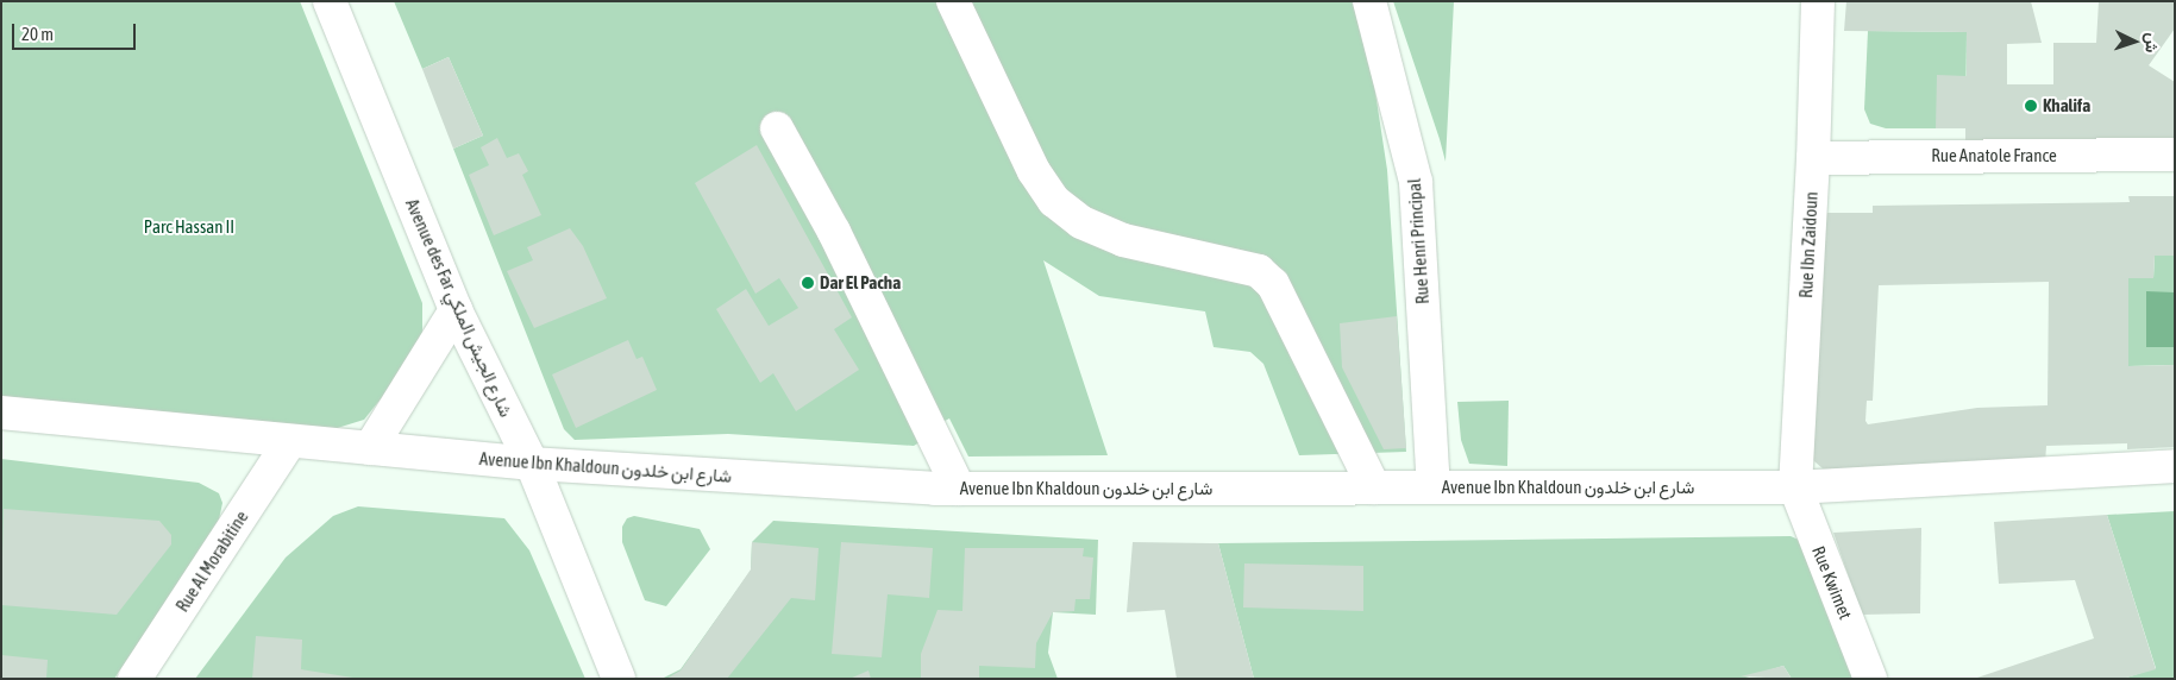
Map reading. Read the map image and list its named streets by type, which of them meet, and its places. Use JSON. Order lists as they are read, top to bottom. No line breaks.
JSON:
{"streets":{"street":["Rue Anatole France","Rue Henri Principal","Rue Ibn Zaidoun","Avenue des Far شارع الجيش الملكي","Avenue Ibn Khaldoun شارع ابن خلدون","Rue Al Morabitine","Rue Kwimet"]},"crossings":[["Rue Anatole France","Rue Ibn Zaidoun"],["Rue Henri Principal","Avenue Ibn Khaldoun شارع ابن خلدون"],["Rue Ibn Zaidoun","Avenue Ibn Khaldoun شارع ابن خلدون"],["Rue Ibn Zaidoun","Rue Kwimet"],["Avenue des Far شارع الجيش الملكي","Avenue Ibn Khaldoun شارع ابن خلدون"],["Avenue Ibn Khaldoun شارع ابن خلدون","Rue Al Morabitine"],["Avenue Ibn Khaldoun شارع ابن خلدون","Rue Kwimet"]],"parks":["Parc Hassan II"],"places":["Khalifa","Dar El Pacha"],"scale_bar":"20 m","north":"right"}
